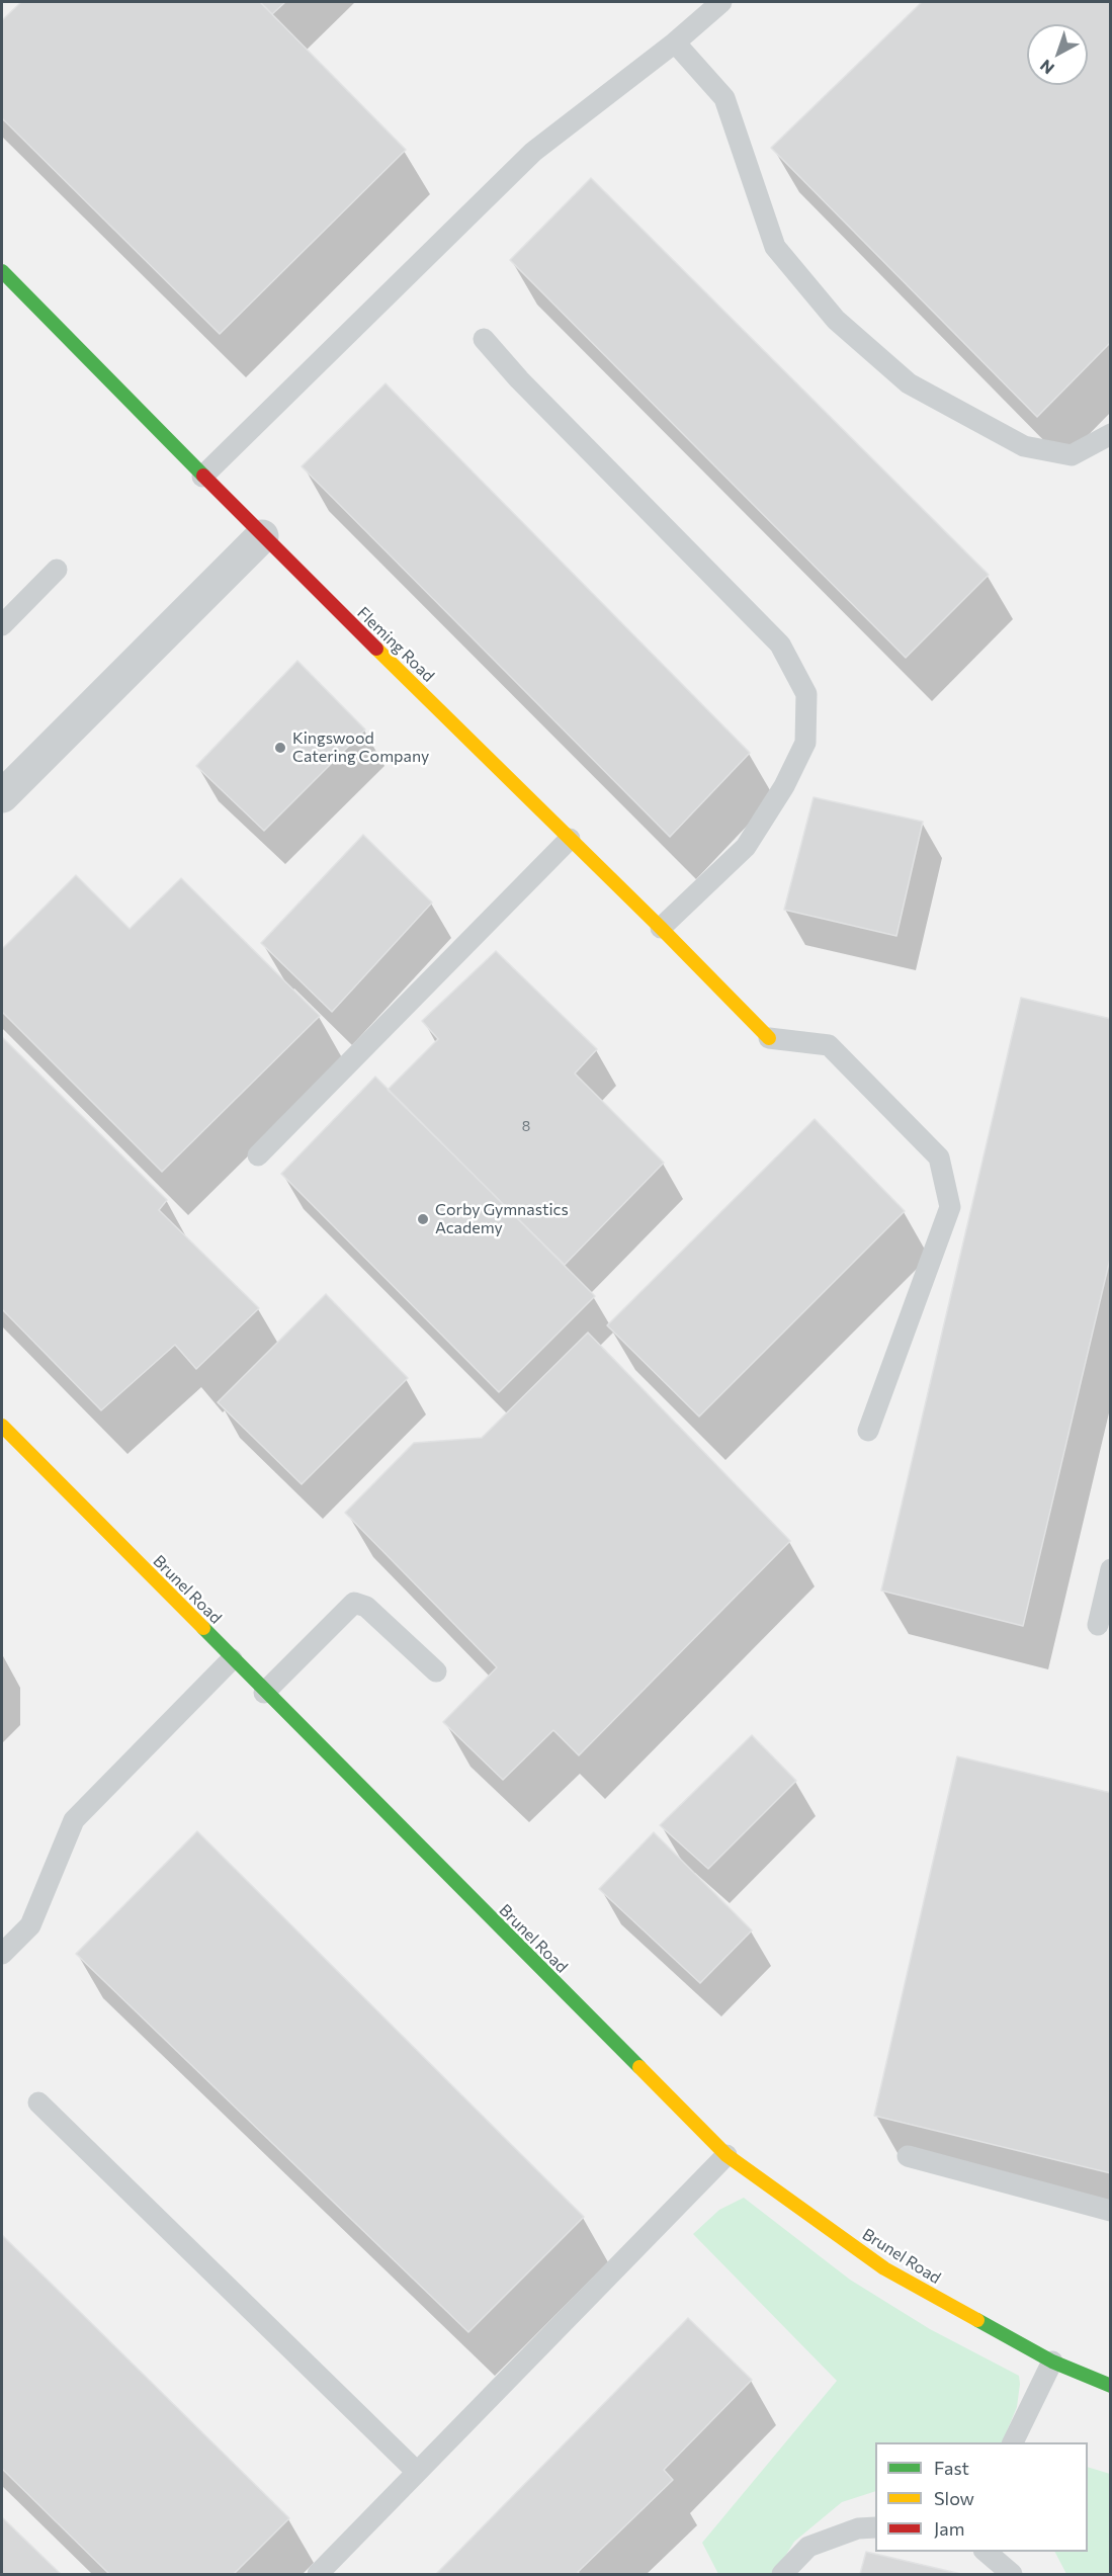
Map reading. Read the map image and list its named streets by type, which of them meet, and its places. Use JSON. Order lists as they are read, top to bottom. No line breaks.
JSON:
{"streets":{"street":["Fleming Road","Brunel Road"]},"places":["Kingswood Catering Company","Corby Gymnastics Academy"],"house_numbers":["8"],"legend":["Fast","Slow","Jam"],"north":"bottom left"}
